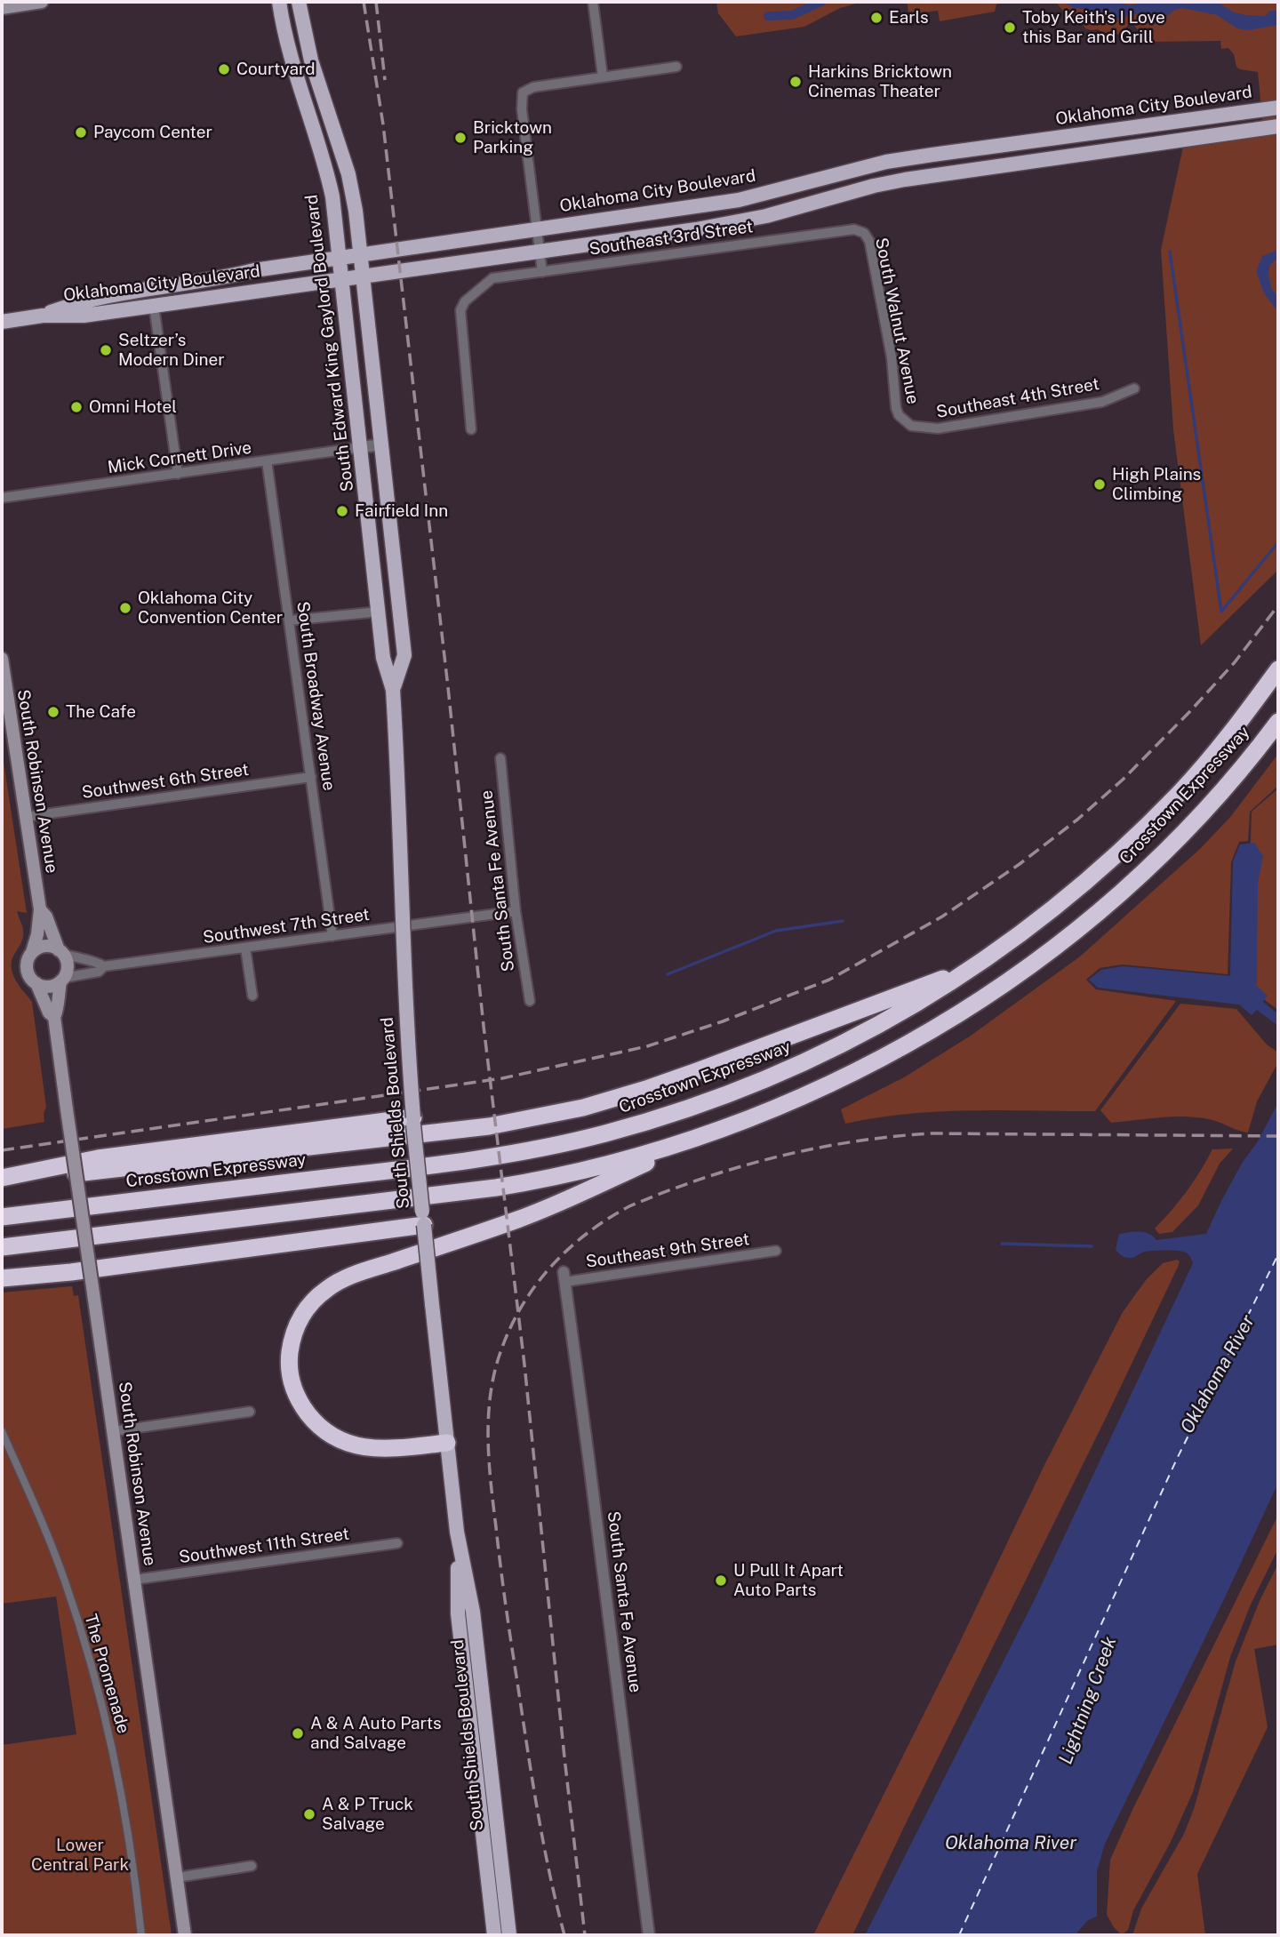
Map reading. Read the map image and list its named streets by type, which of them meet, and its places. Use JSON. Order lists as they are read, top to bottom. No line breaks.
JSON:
{"streets":{"highway":["Crosstown Expressway"],"main road":["Oklahoma City Boulevard","South Edward King Gaylord Boulevard","South Robinson Avenue","South Shields Boulevard"],"street":["Southeast 3rd Street","South Walnut Avenue","Southeast 4th Street","Mick Cornett Drive","South Broadway Avenue","Southwest 6th Street","South Santa Fe Avenue","Southwest 7th Street","Southeast 9th Street","Southwest 11th Street","The Promenade"]},"crossings":[["Oklahoma City Boulevard","South Edward King Gaylord Boulevard"],["Southeast 3rd Street","South Walnut Avenue"],["South Walnut Avenue","Southeast 4th Street"],["South Edward King Gaylord Boulevard","Mick Cornett Drive"],["South Edward King Gaylord Boulevard","South Shields Boulevard"],["Mick Cornett Drive","South Broadway Avenue"],["South Broadway Avenue","Southwest 6th Street"],["South Broadway Avenue","Southwest 7th Street"],["South Robinson Avenue","Southwest 6th Street"],["South Robinson Avenue","Southwest 7th Street"],["South Robinson Avenue","Southwest 11th Street"],["South Santa Fe Avenue","Southwest 7th Street"],["South Santa Fe Avenue","Southeast 9th Street"]],"water":["Oklahoma River","Lightning Creek"],"parks":["Lower Central Park"],"places":["Earls","Toby Keith's I Love this Bar and Grill","Courtyard","Harkins Bricktown Cinemas Theater","Paycom Center","Bricktown Parking","Seltzer’s Modern Diner","Omni Hotel","High Plains Climbing","Fairfield Inn","Oklahoma City Convention Center","The Cafe","U Pull It Apart Auto Parts","A & A Auto Parts and Salvage","A & P Truck Salvage"]}
